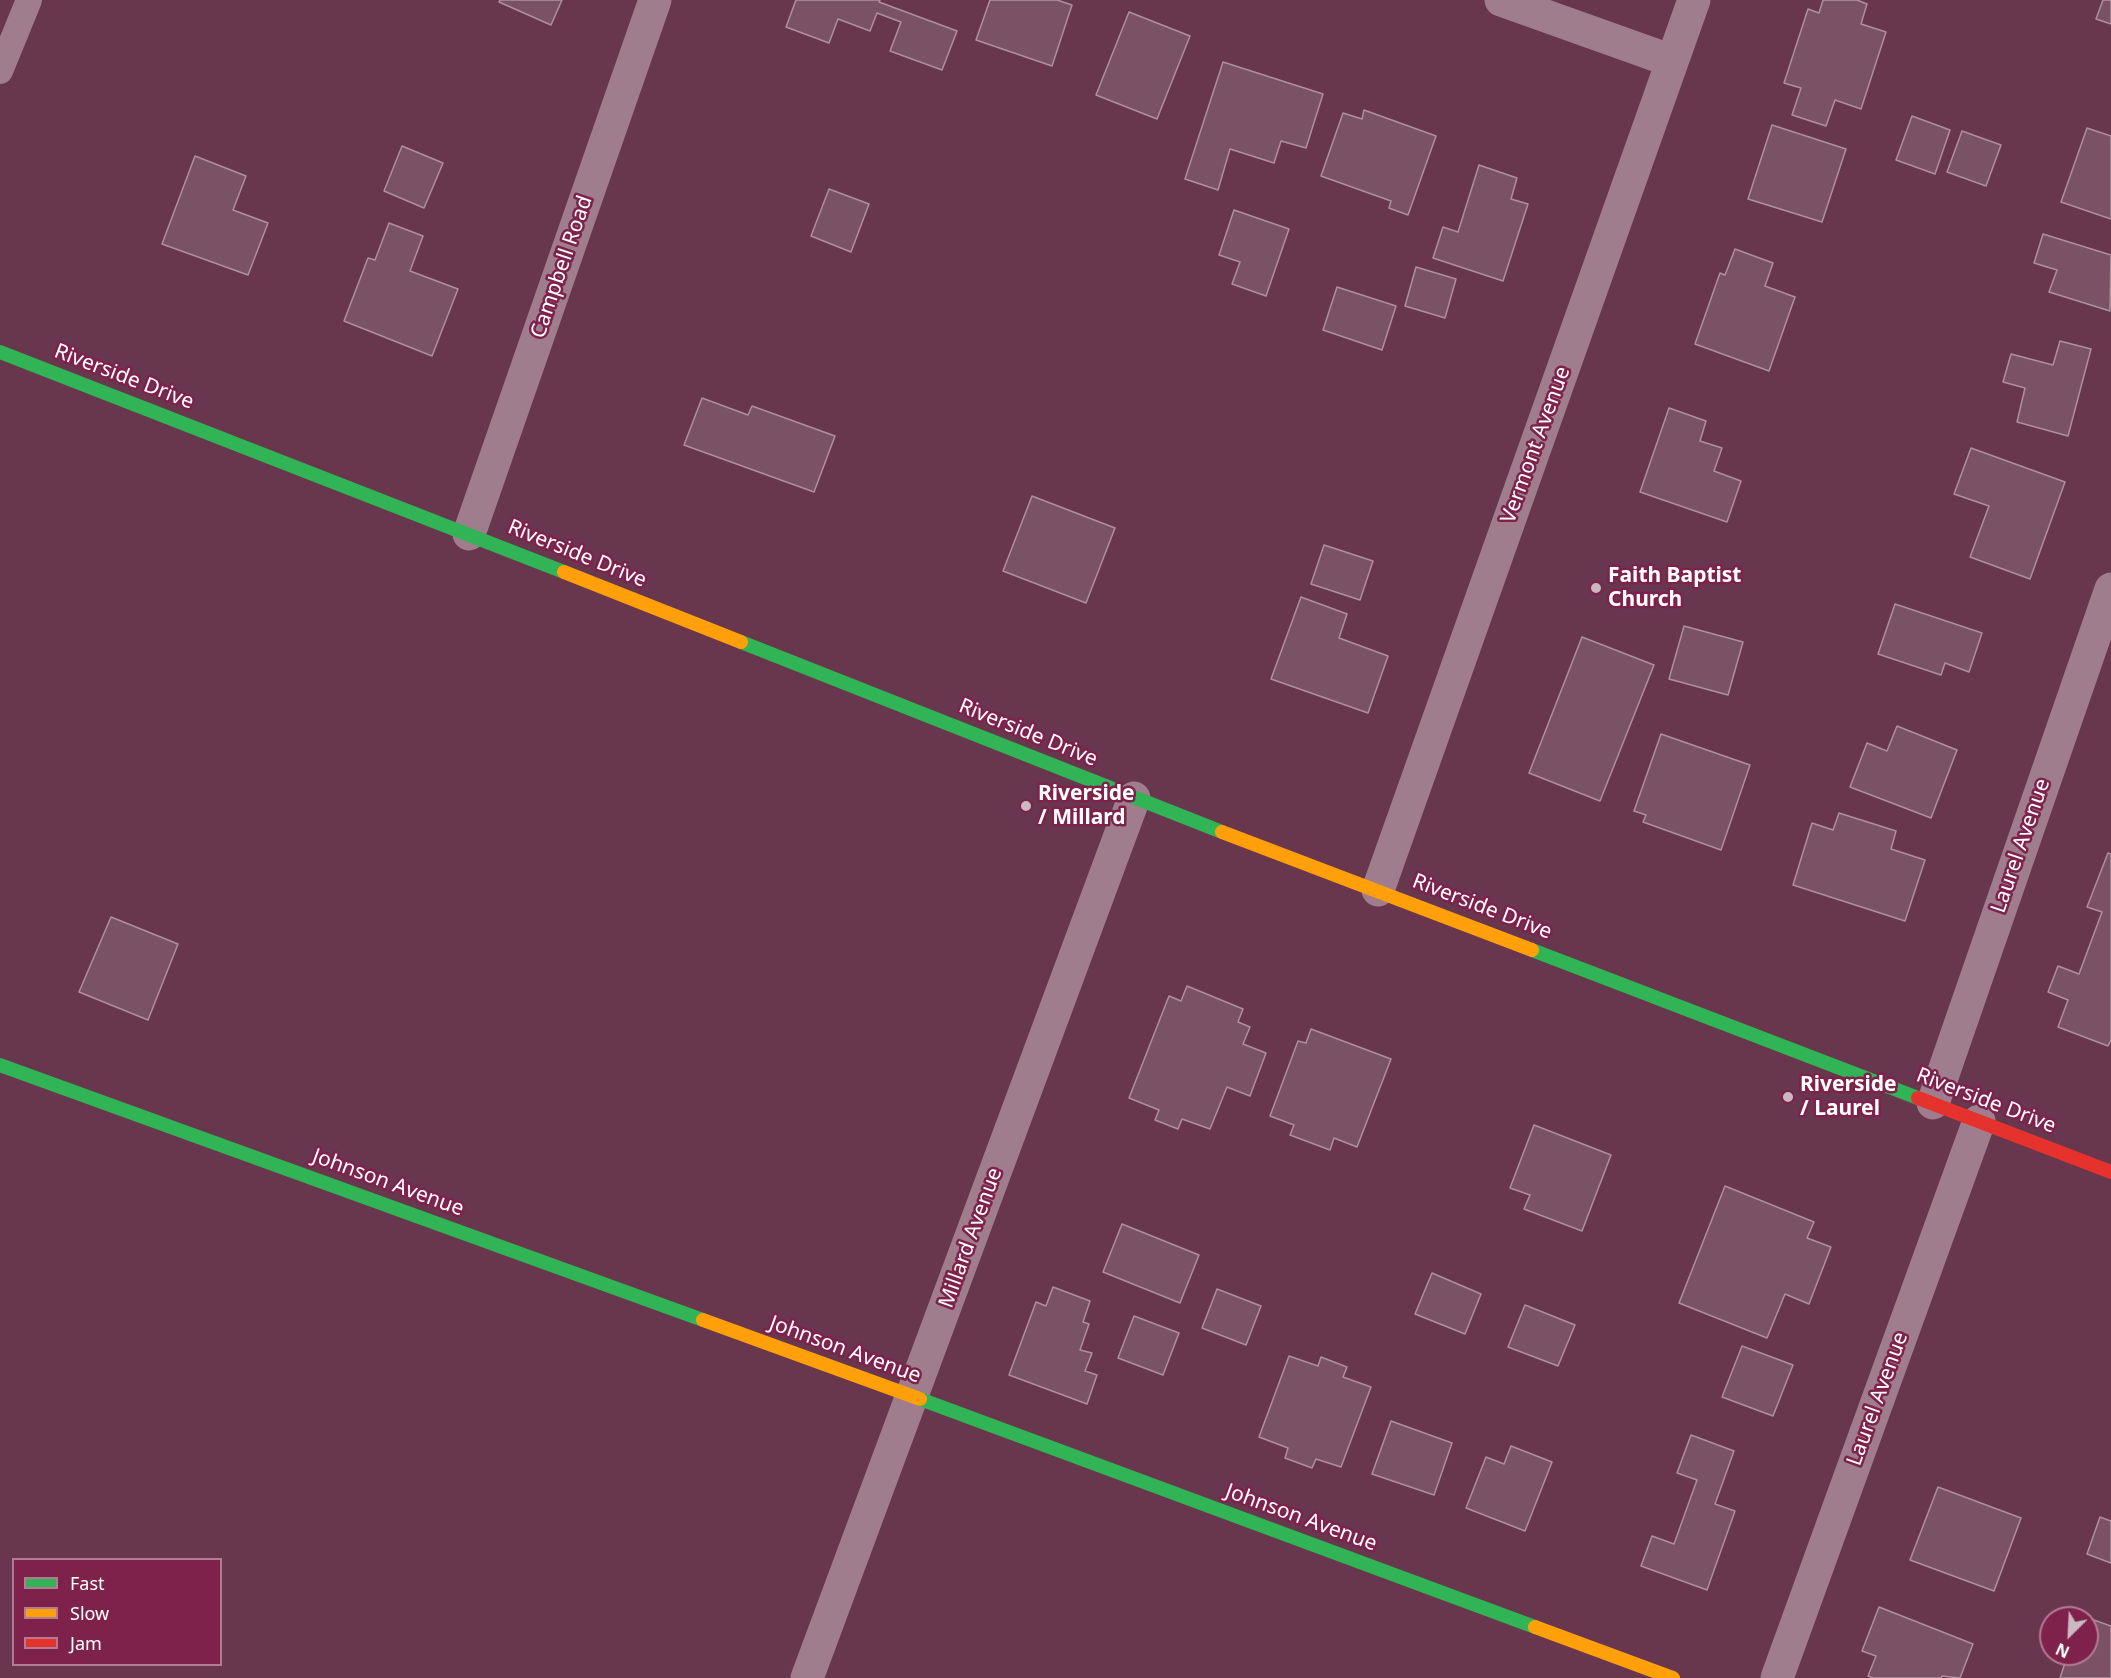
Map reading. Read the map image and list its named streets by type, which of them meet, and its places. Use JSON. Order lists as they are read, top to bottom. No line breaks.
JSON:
{"streets":{"main road":["Riverside Drive","Johnson Avenue"],"street":["Campbell Road","Vermont Avenue","Laurel Avenue","Millard Avenue"]},"crossings":[["Campbell Road","Riverside Drive"],["Riverside Drive","Vermont Avenue"],["Riverside Drive","Laurel Avenue"],["Riverside Drive","Millard Avenue"],["Johnson Avenue","Millard Avenue"]],"places":["Faith Baptist Church","Riverside / Millard","Riverside / Laurel"],"legend":["Fast","Slow","Jam"],"north":"bottom left"}
